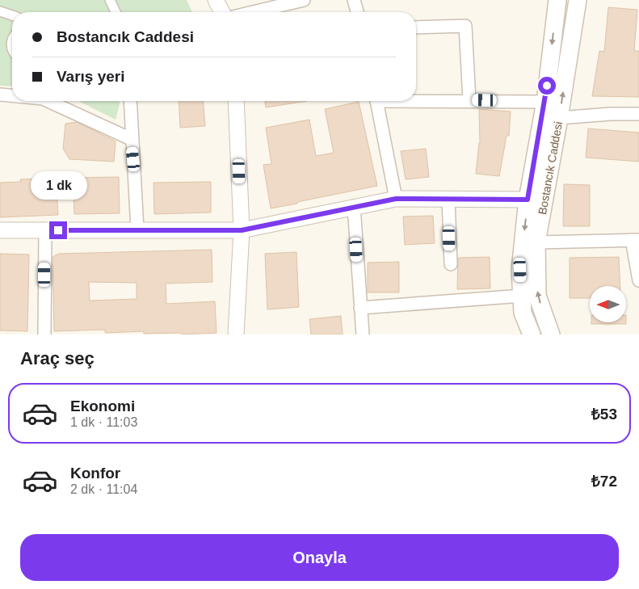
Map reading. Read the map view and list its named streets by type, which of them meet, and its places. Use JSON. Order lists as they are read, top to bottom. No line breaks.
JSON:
{"streets":{"main road":["Bostancık Caddesi"]},"north":"left","page":{"banner":["Bostancık Caddesi","Varış yeri"],"bubble":"1 dk","heading":"Araç seç","list":[{"name":"Ekonomi","note":"1 dk · 11:03","value":"₺53"},{"name":"Konfor","note":"2 dk · 11:04","value":"₺72"}],"buttons":"Onayla"}}
